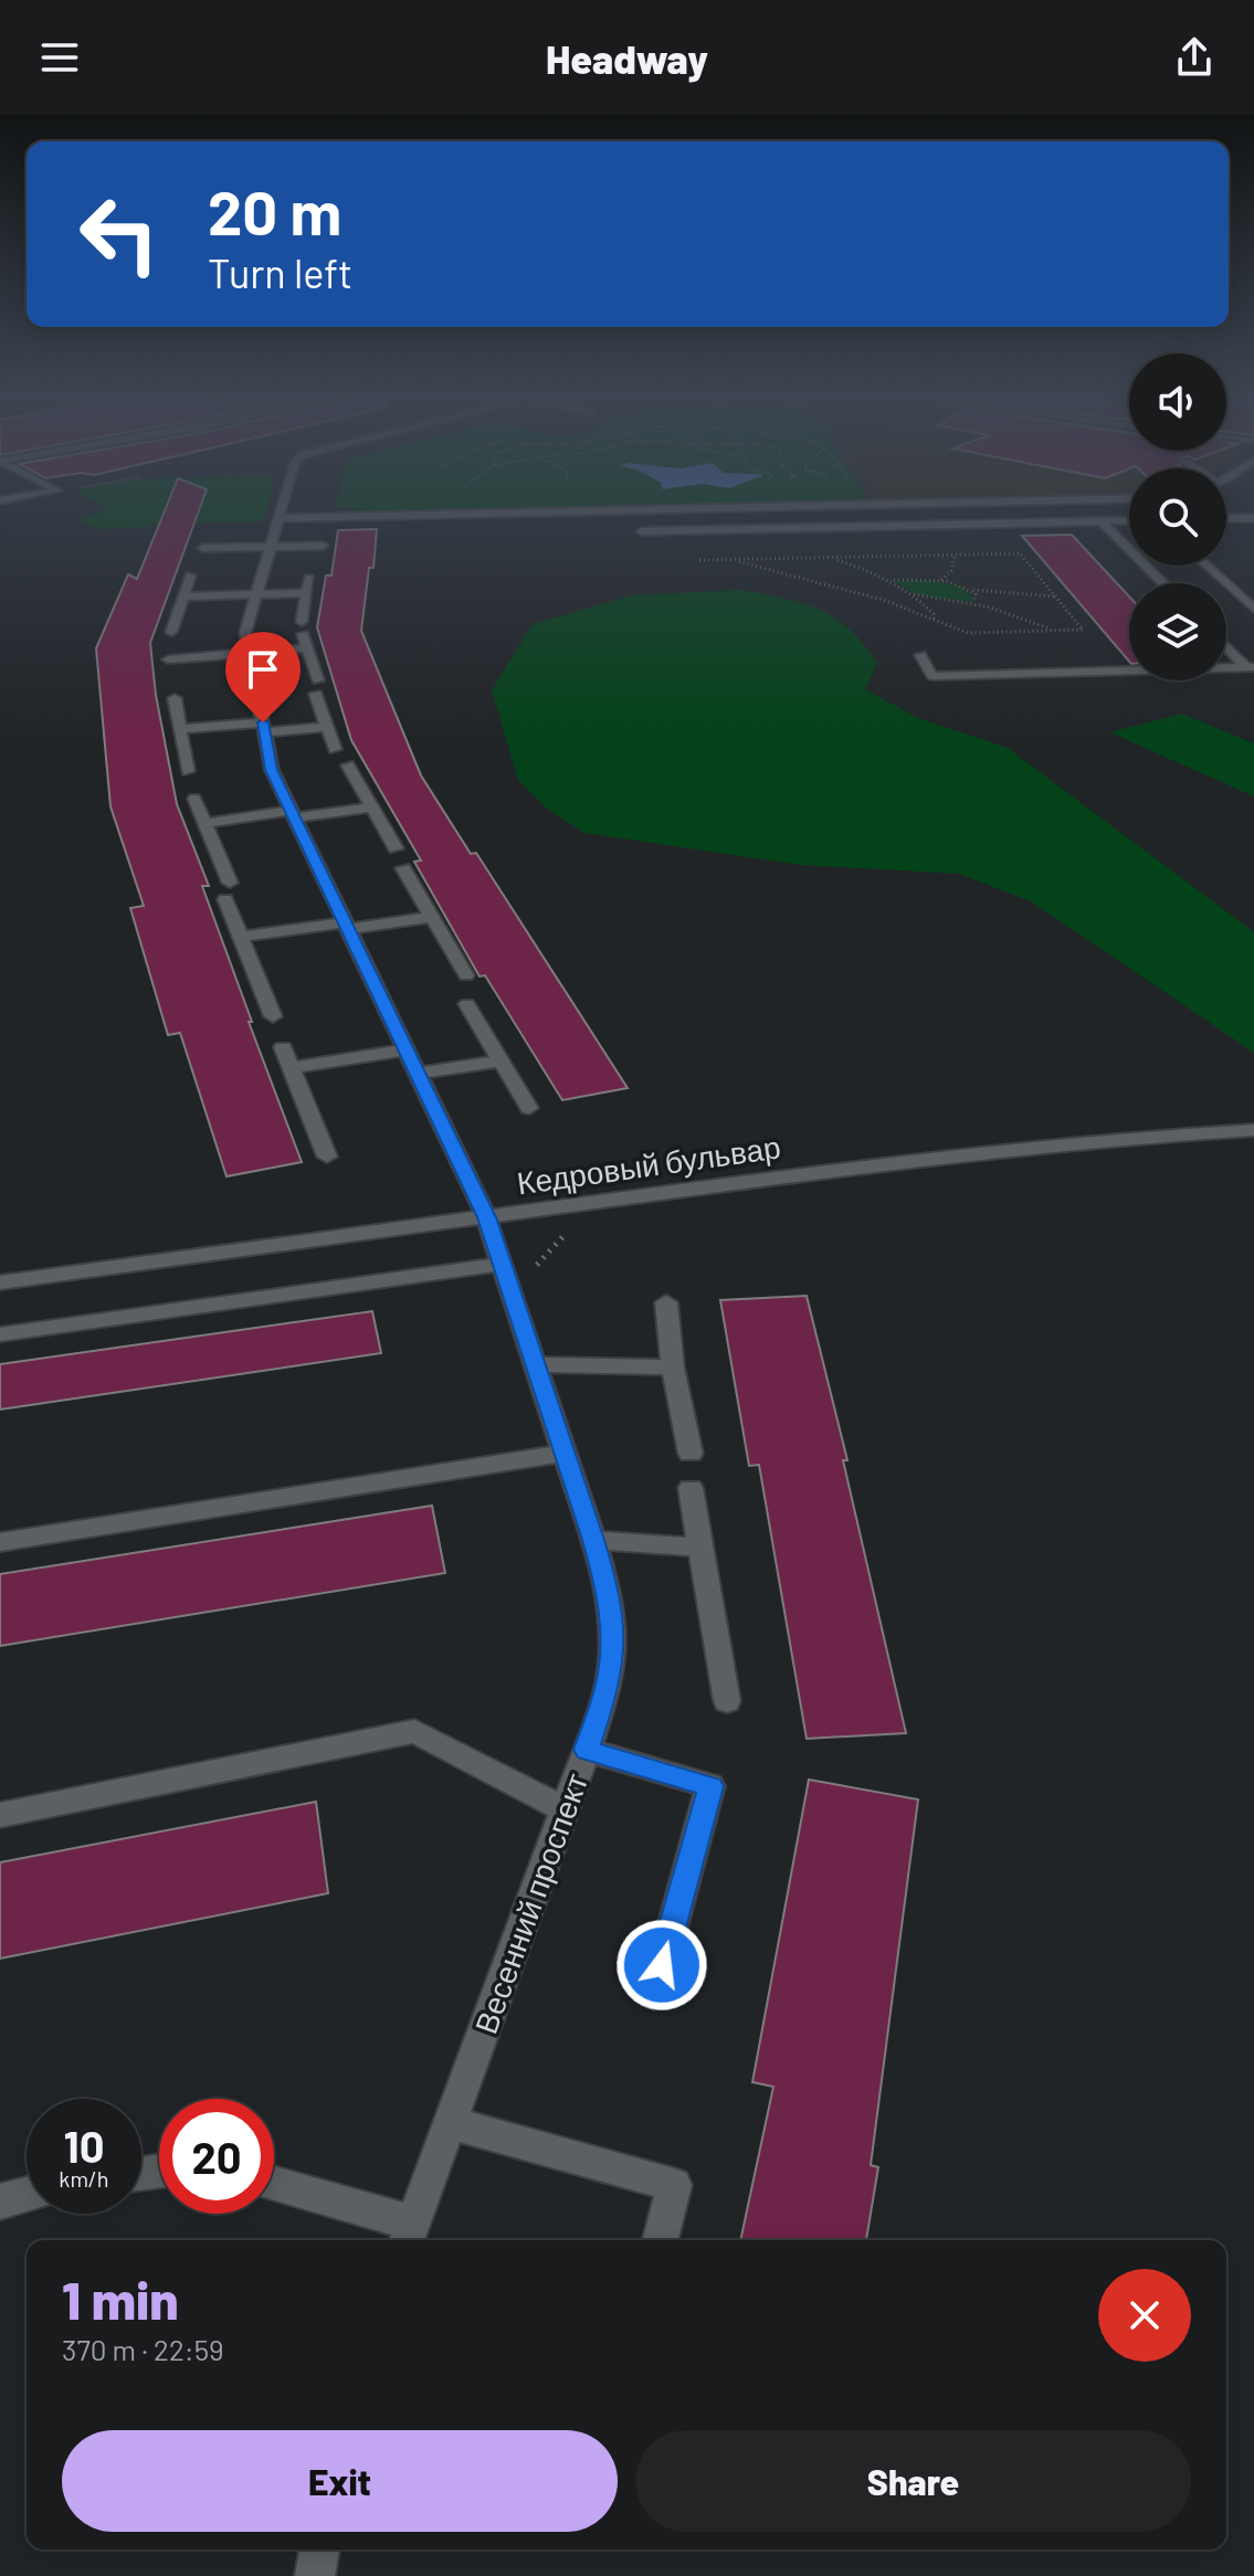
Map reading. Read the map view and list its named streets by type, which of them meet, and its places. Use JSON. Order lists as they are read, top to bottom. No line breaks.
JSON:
{"streets":{"street":["Кедровый бульвар","Весенний проспект"]},"crossings":[["Кедровый бульвар","Весенний проспект"]],"page":{"header":"Headway","turn":["20 m","Turn left"],"speed":"10 km/h","limit":"20","heading":["1 min","370 m · 22:59"],"buttons":["Exit","Share"]}}
